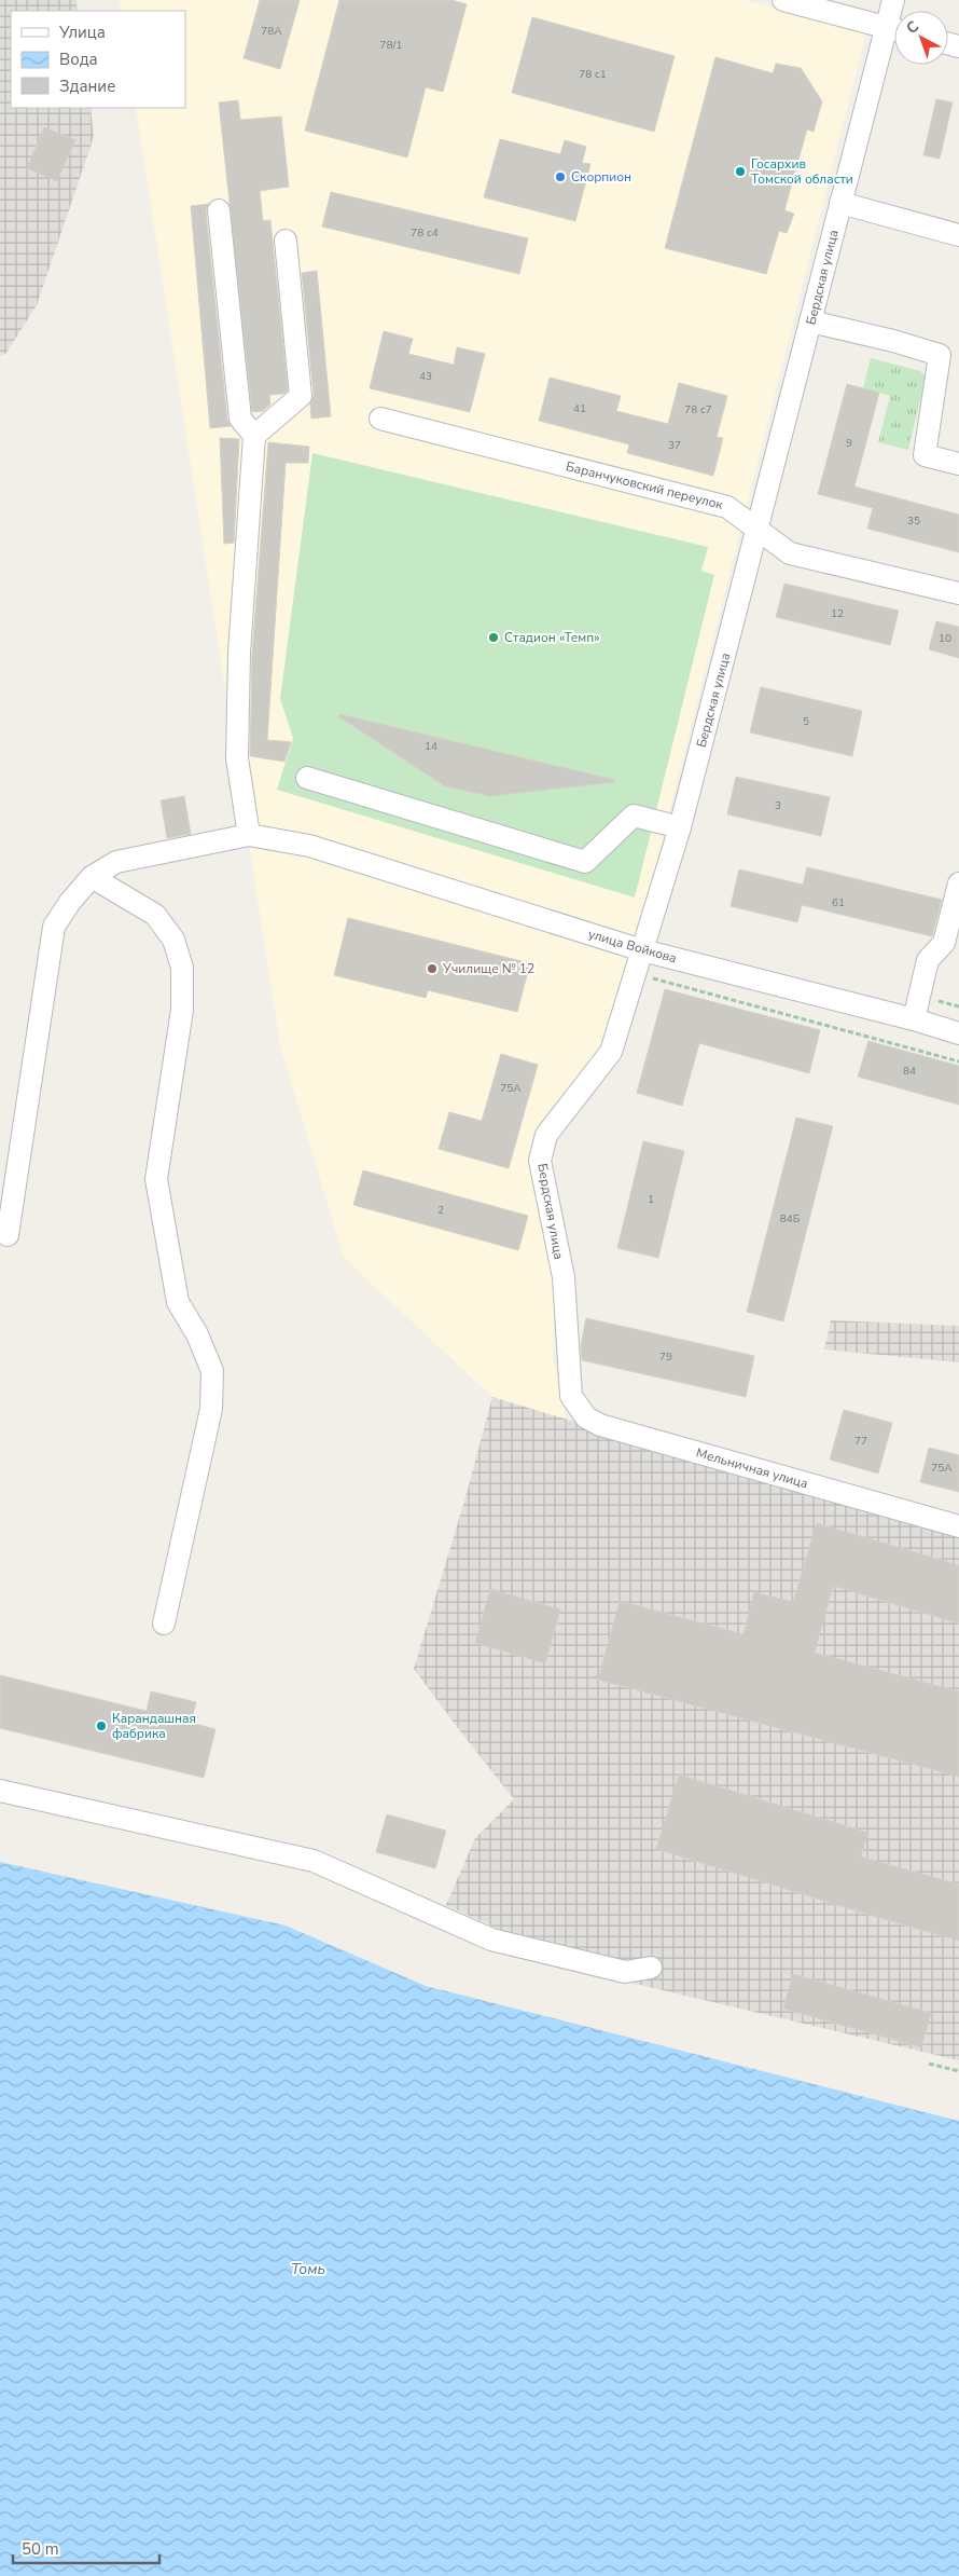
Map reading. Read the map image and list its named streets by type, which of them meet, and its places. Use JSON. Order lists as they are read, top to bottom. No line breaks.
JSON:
{"streets":{"street":["Бердская улица","Баранчуковский переулок","улица Войкова","Мельничная улица"]},"crossings":[["Бердская улица","Баранчуковский переулок"],["Бердская улица","улица Войкова"],["Бердская улица","Мельничная улица"]],"water":["Томь"],"places":["Госархив Томской области","Скорпион","Стадион «Темп»","Училище № 12","Карандашная фабрика"],"house_numbers":["78А","78/1","78 с1","78 с4","43","41","78 с7","9","37","35","12","10","5","14","3","61","84","75А","1","2","84Б","79","77","75А"],"legend":["Улица","Вода","Здание"],"scale_bar":"50 m","north":"top left"}
